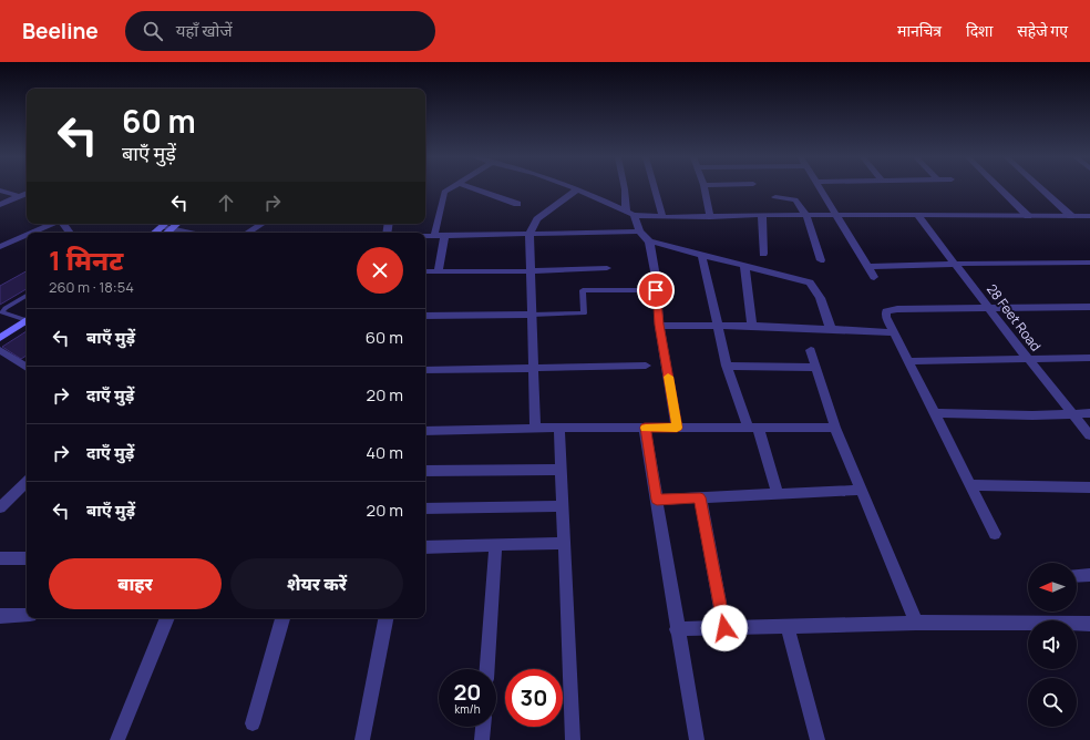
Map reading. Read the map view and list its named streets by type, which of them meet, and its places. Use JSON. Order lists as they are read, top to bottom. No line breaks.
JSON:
{"streets":{"street":["28 Feet Road"]},"north":"left","page":{"header":"Beeline","search":"यहाँ खोजें","nav":["मानचित्र","दिशा","सहेजे गए"],"turn":["60 m","बाएँ मुड़ें"],"heading":["1 मिनट","260 m · 18:54"],"list":[{"name":"बाएँ मुड़ें","value":"60 m"},{"name":"दाएँ मुड़ें","value":"20 m"},{"name":"दाएँ मुड़ें","value":"40 m"},{"name":"बाएँ मुड़ें","value":"20 m"}],"buttons":["बाहर","शेयर करें"],"speed":"20 km/h","limit":"30"}}
